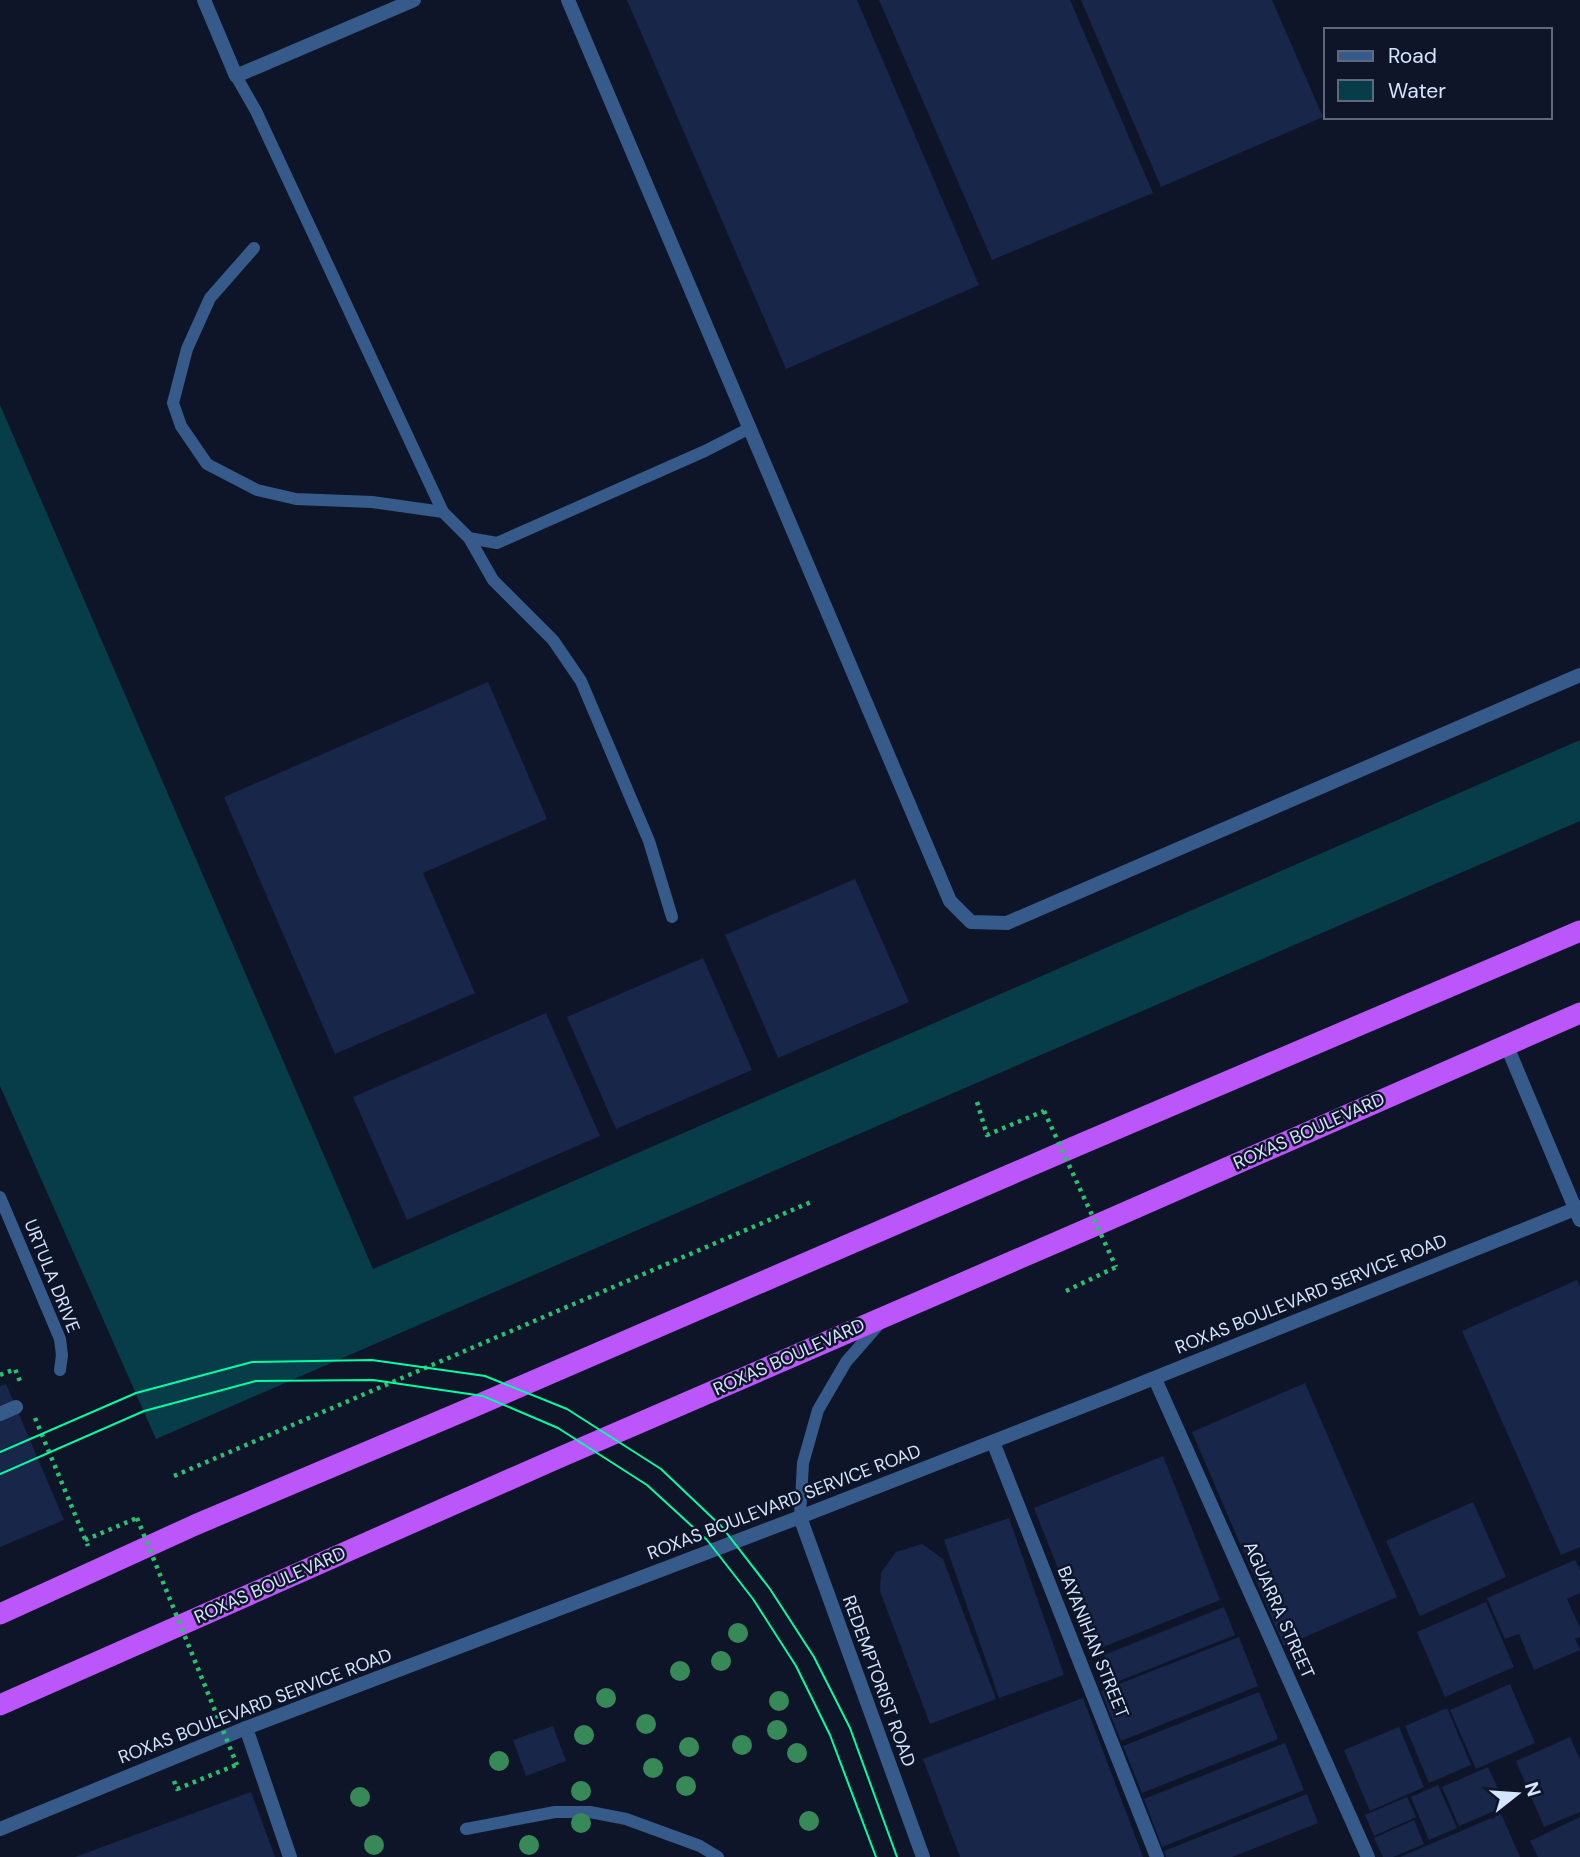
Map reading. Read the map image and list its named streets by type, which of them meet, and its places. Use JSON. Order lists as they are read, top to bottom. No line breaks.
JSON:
{"streets":{"highway":["ROXAS BOULEVARD"],"street":["ROXAS BOULEVARD SERVICE ROAD","AGUARRA STREET","BAYANIHAN STREET","REDEMPTORIST ROAD"],"lane":["URTULA DRIVE"]},"crossings":[["ROXAS BOULEVARD SERVICE ROAD","AGUARRA STREET"],["ROXAS BOULEVARD SERVICE ROAD","BAYANIHAN STREET"],["ROXAS BOULEVARD SERVICE ROAD","REDEMPTORIST ROAD"]],"legend":["Road","Water"],"north":"right"}
